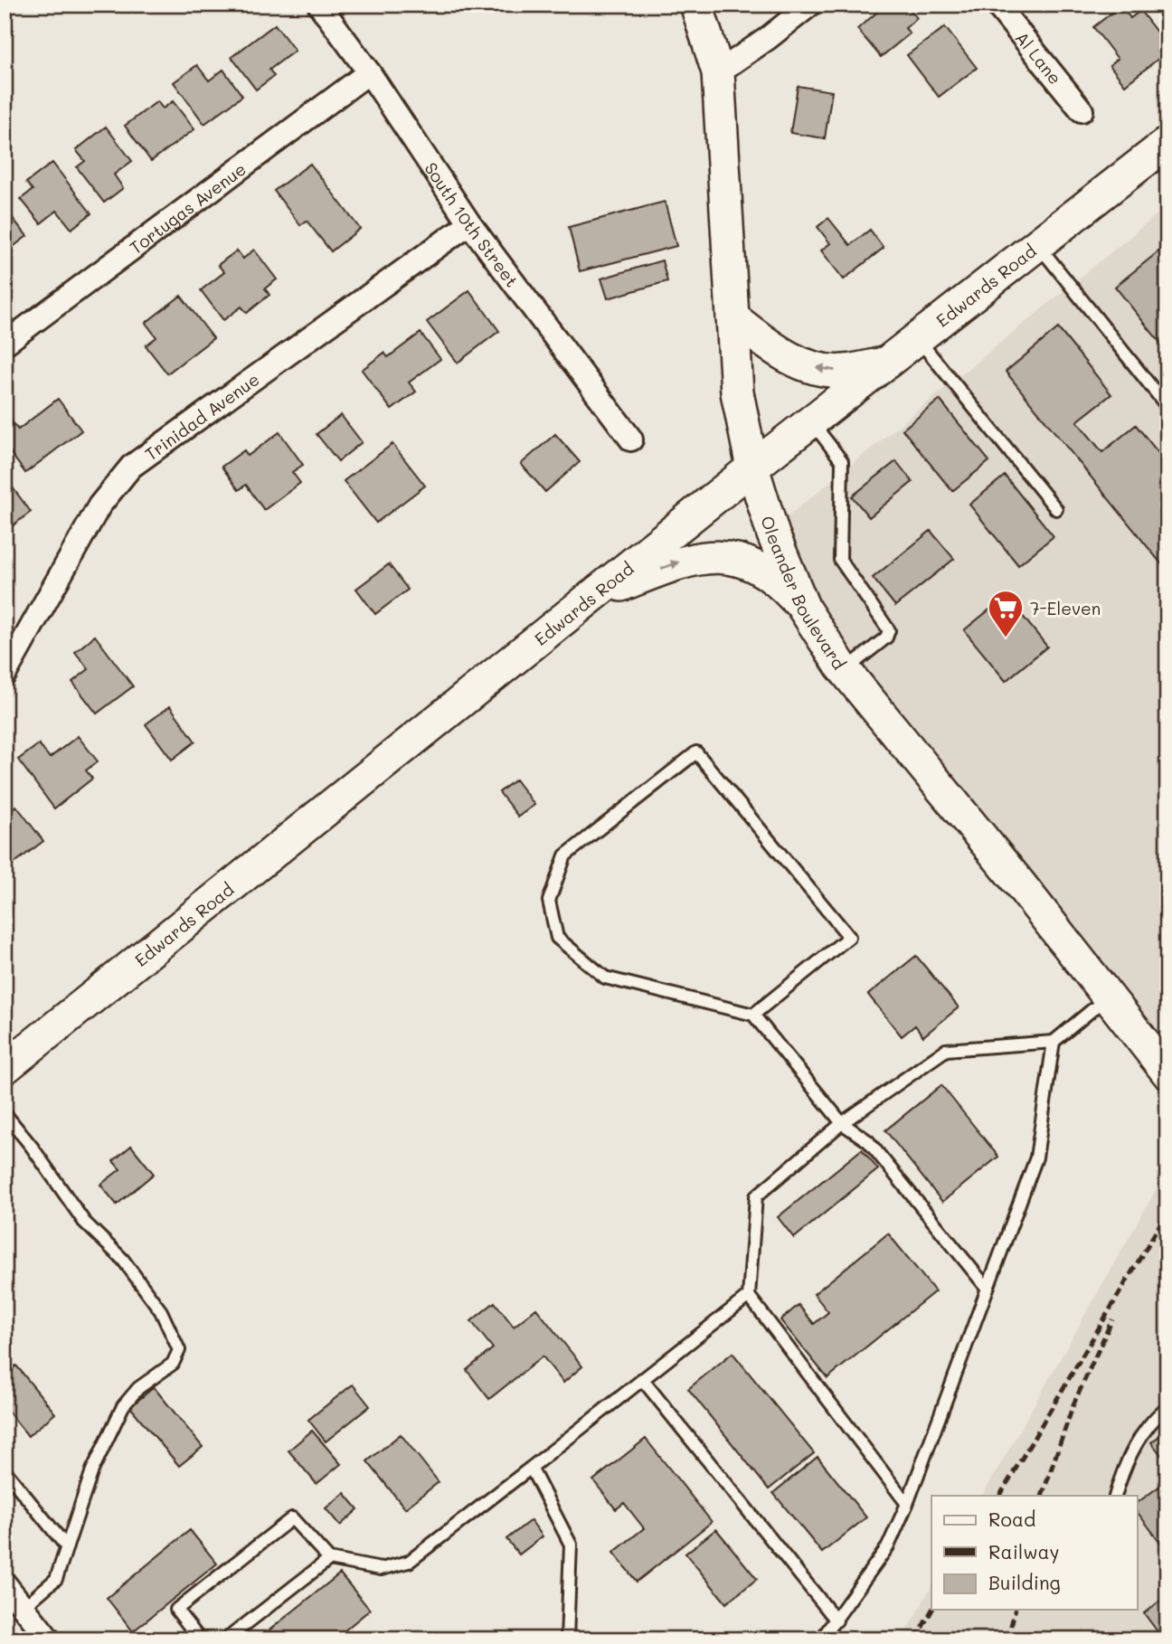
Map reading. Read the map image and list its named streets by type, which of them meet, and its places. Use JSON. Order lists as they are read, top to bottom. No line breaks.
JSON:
{"streets":{"main road":["Edwards Road","Oleander Boulevard"],"street":["Al Lane","Tortugas Avenue","South 10th Street","Trinidad Avenue"]},"crossings":[["Tortugas Avenue","South 10th Street"],["South 10th Street","Trinidad Avenue"],["Edwards Road","Oleander Boulevard"]],"places":{"supermarket":["7-Eleven"]},"legend":["Road","Railway","Building"]}
